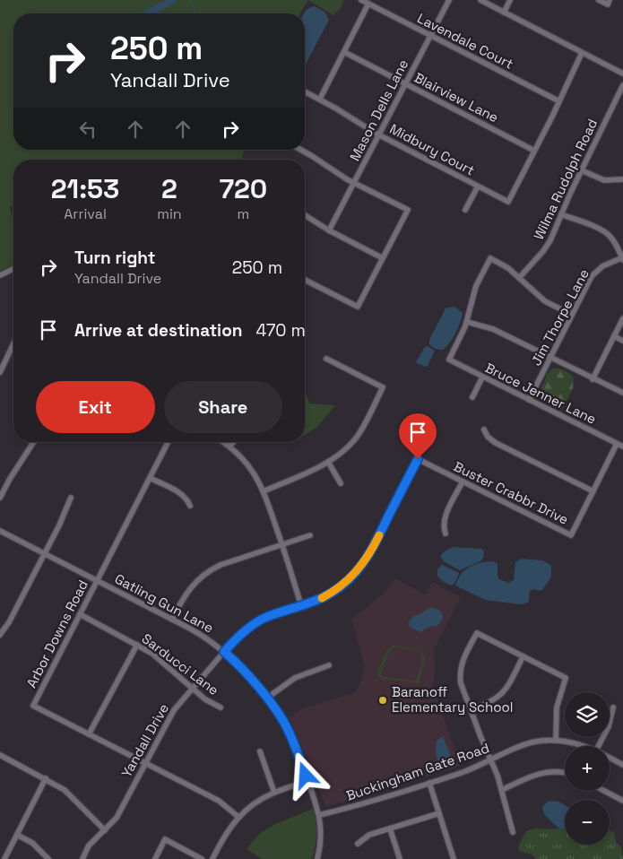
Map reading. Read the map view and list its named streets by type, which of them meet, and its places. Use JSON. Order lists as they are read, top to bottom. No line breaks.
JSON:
{"streets":{"street":["Lavendale Court","Blairview Lane","Mason Dells Lane","Midbury Court","Wilma Rudolph Road","Jim Thorpe Lane","Bruce Jenner Lane","Buster Crabbr Drive","Gatling Gun Lane","Arbor Downs Road","Sarducci Lane","Yandall Drive","Buckingham Gate Road"]},"crossings":[["Lavendale Court","Mason Dells Lane"],["Blairview Lane","Mason Dells Lane"],["Blairview Lane","Midbury Court"],["Mason Dells Lane","Midbury Court"],["Jim Thorpe Lane","Bruce Jenner Lane"],["Buster Crabbr Drive","Yandall Drive"],["Gatling Gun Lane","Arbor Downs Road"],["Gatling Gun Lane","Yandall Drive"],["Gatling Gun Lane","Buckingham Gate Road"],["Arbor Downs Road","Sarducci Lane"],["Arbor Downs Road","Yandall Drive"],["Sarducci Lane","Yandall Drive"]],"places":["Baranoff Elementary School"],"page":{"turn":["250 m","Yandall Drive"],"eta":["21:53","Arrival","2","min","720","m"],"list":[{"name":"Turn right","note":"Yandall Drive","value":"250 m"},{"name":"Arrive at destination","value":"470 m"}],"buttons":["Exit","Share"],"map_buttons":["+","−"]}}
